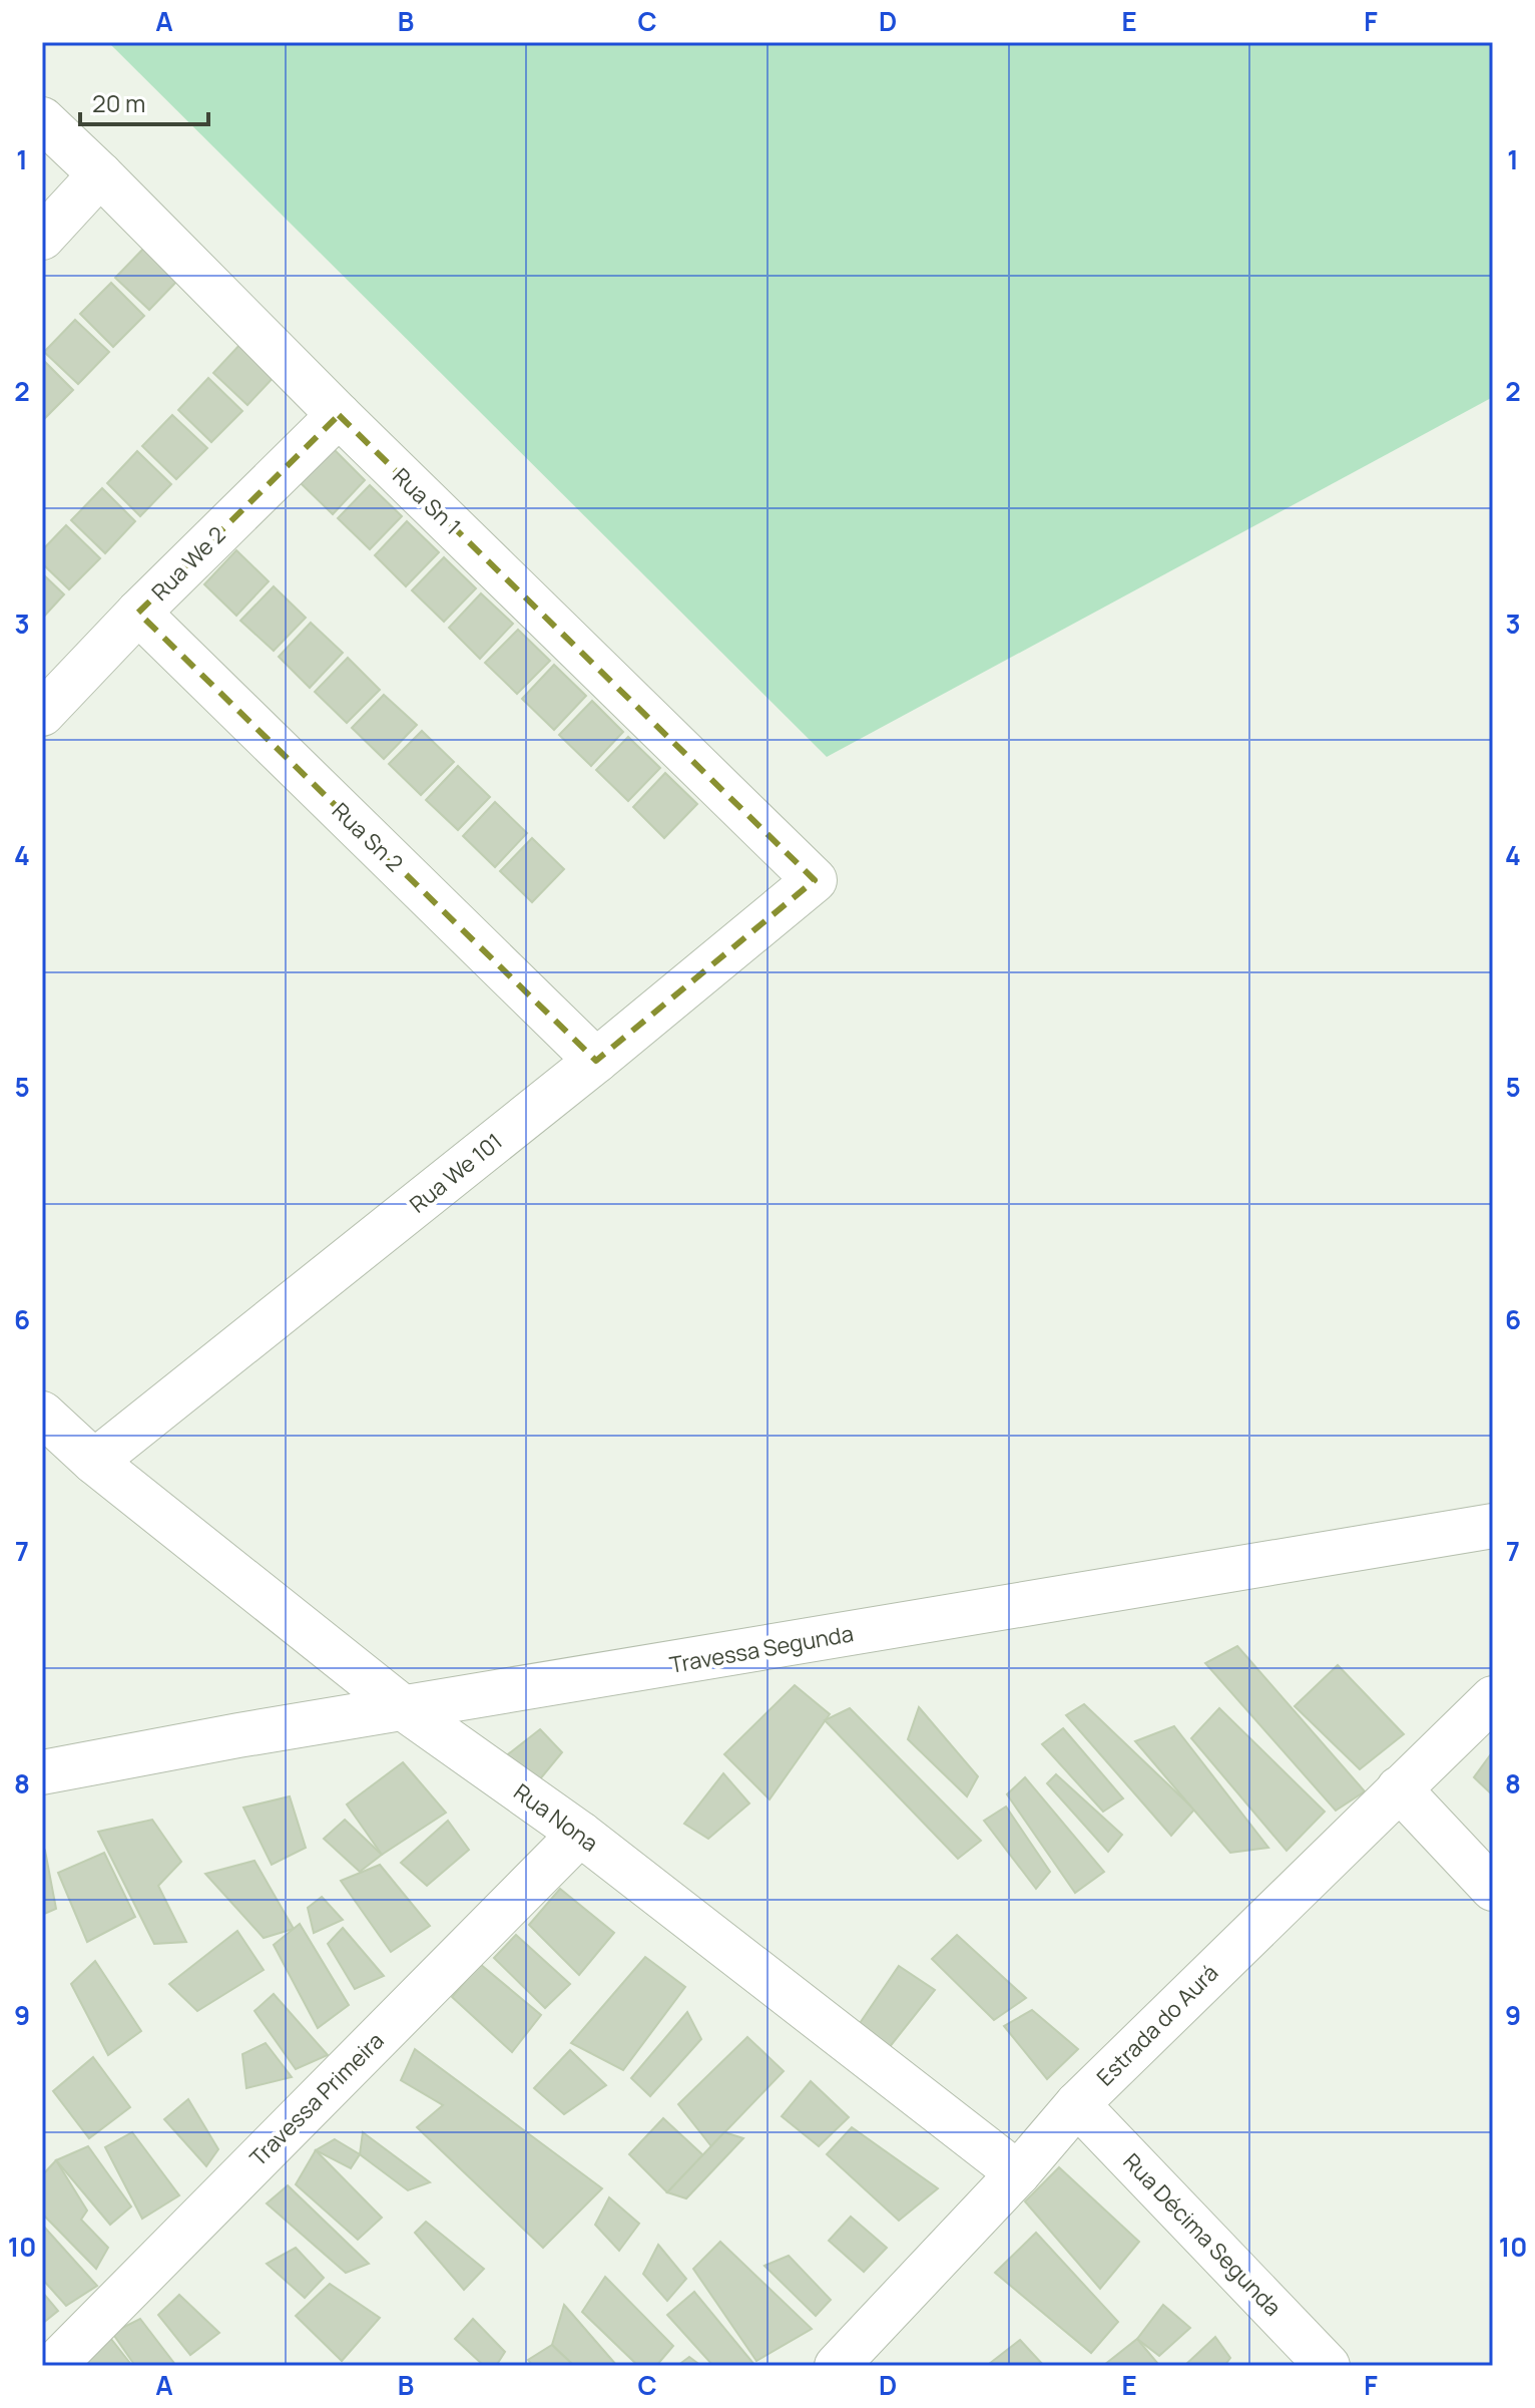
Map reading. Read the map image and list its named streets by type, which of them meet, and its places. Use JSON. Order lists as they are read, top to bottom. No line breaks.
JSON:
{"streets":{"street":["Rua Sn 1","Rua We 2","Rua Sn 2","Rua We 101","Travessa Segunda","Rua Nona","Estrada do Aurá","Travessa Primeira","Rua Décima Segunda"]},"crossings":[["Rua Sn 1","Rua We 2"],["Rua Sn 1","Rua We 101"],["Rua We 2","Rua Sn 2"],["Rua Sn 2","Rua We 101"],["Rua We 101","Rua Nona"],["Travessa Segunda","Rua Nona"],["Rua Nona","Estrada do Aurá"],["Rua Nona","Travessa Primeira"],["Estrada do Aurá","Rua Décima Segunda"]],"scale_bar":"20 m","grid":{"columns":["A","B","C","D","E","F"],"rows":["1","2","3","4","5","6","7","8","9","10"]}}
